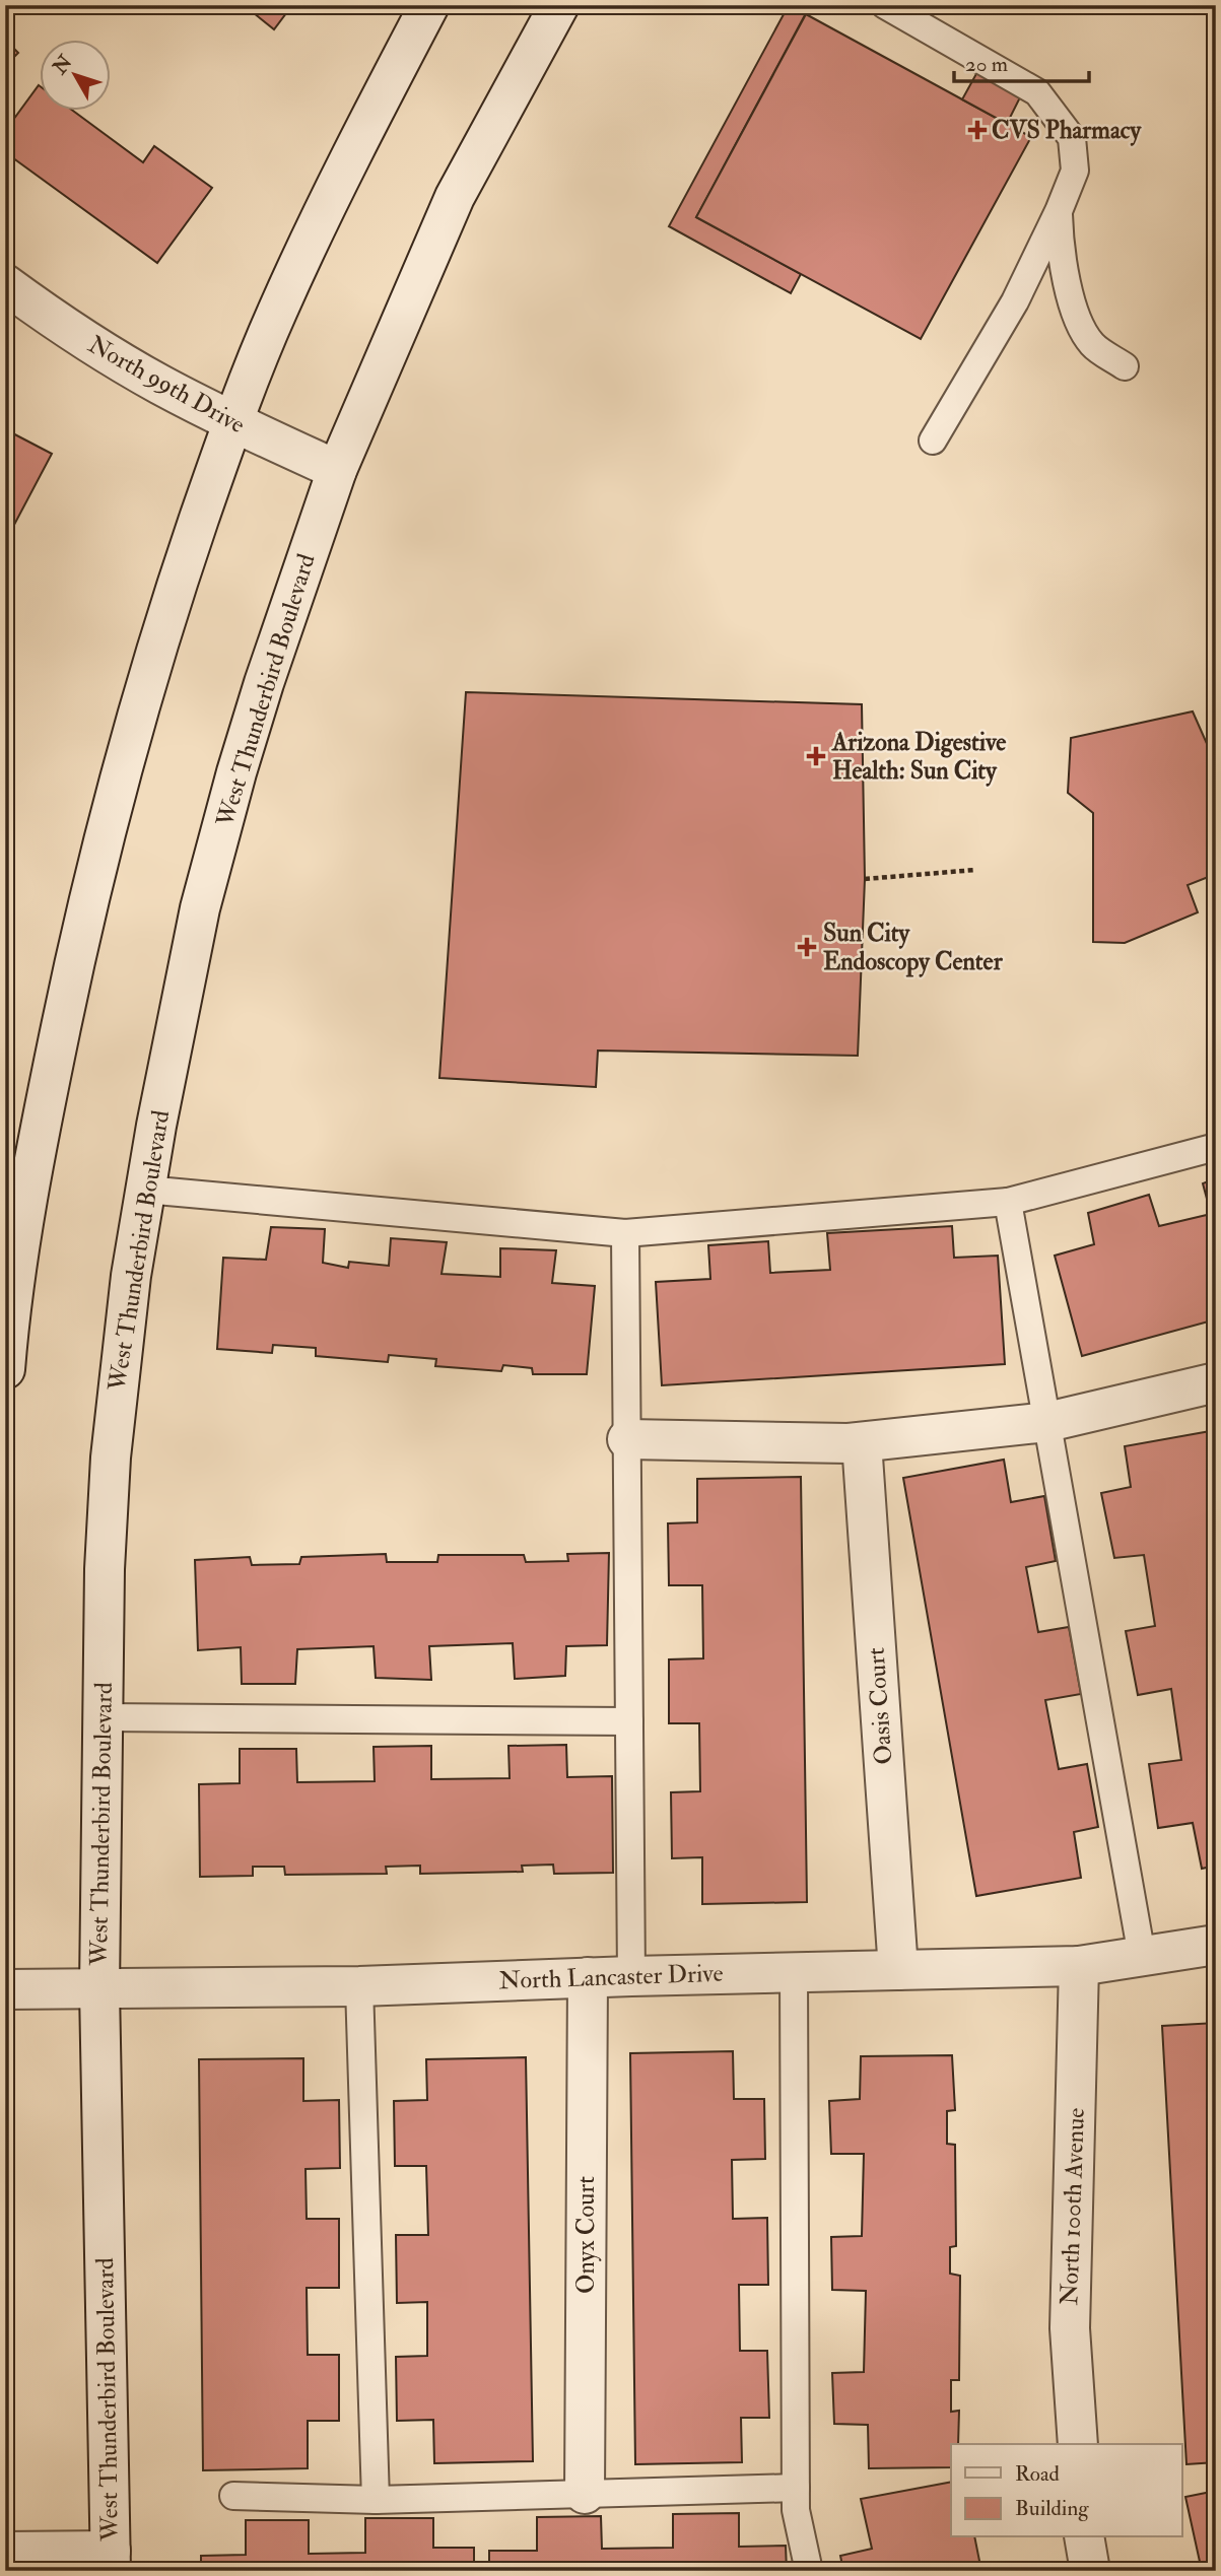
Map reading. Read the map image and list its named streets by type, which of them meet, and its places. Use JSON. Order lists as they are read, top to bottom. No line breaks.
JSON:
{"streets":{"street":["North 99th Drive","West Thunderbird Boulevard","Oasis Court","North Lancaster Drive","North 100th Avenue","Onyx Court"]},"crossings":[["North 99th Drive","West Thunderbird Boulevard"],["West Thunderbird Boulevard","North Lancaster Drive"],["Oasis Court","North Lancaster Drive"],["North Lancaster Drive","North 100th Avenue"],["North Lancaster Drive","Onyx Court"]],"places":{"health":["CVS Pharmacy","Arizona Digestive Health: Sun City","Sun City Endoscopy Center"]},"legend":["Road","Building"],"scale_bar":"20 m","north":"top left"}
